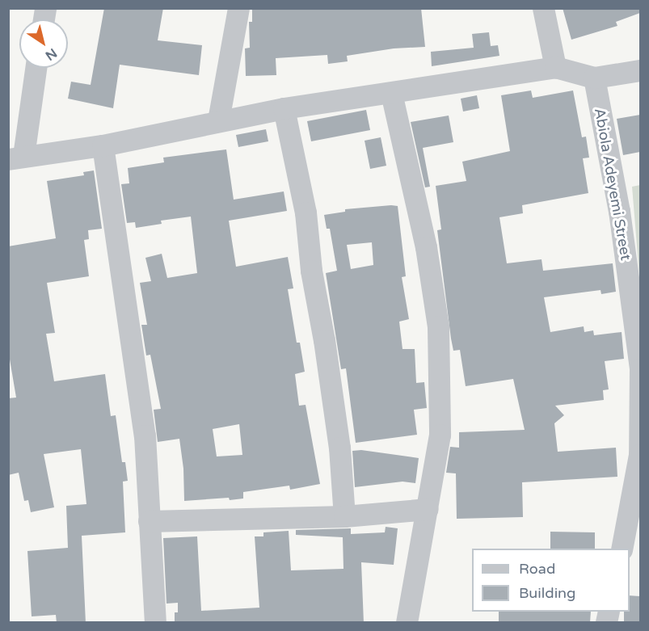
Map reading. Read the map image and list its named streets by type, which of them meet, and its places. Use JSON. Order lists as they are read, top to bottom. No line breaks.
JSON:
{"streets":{"street":["Abiola Adeyemi Street"]},"legend":["Road","Building"],"north":"bottom right"}
